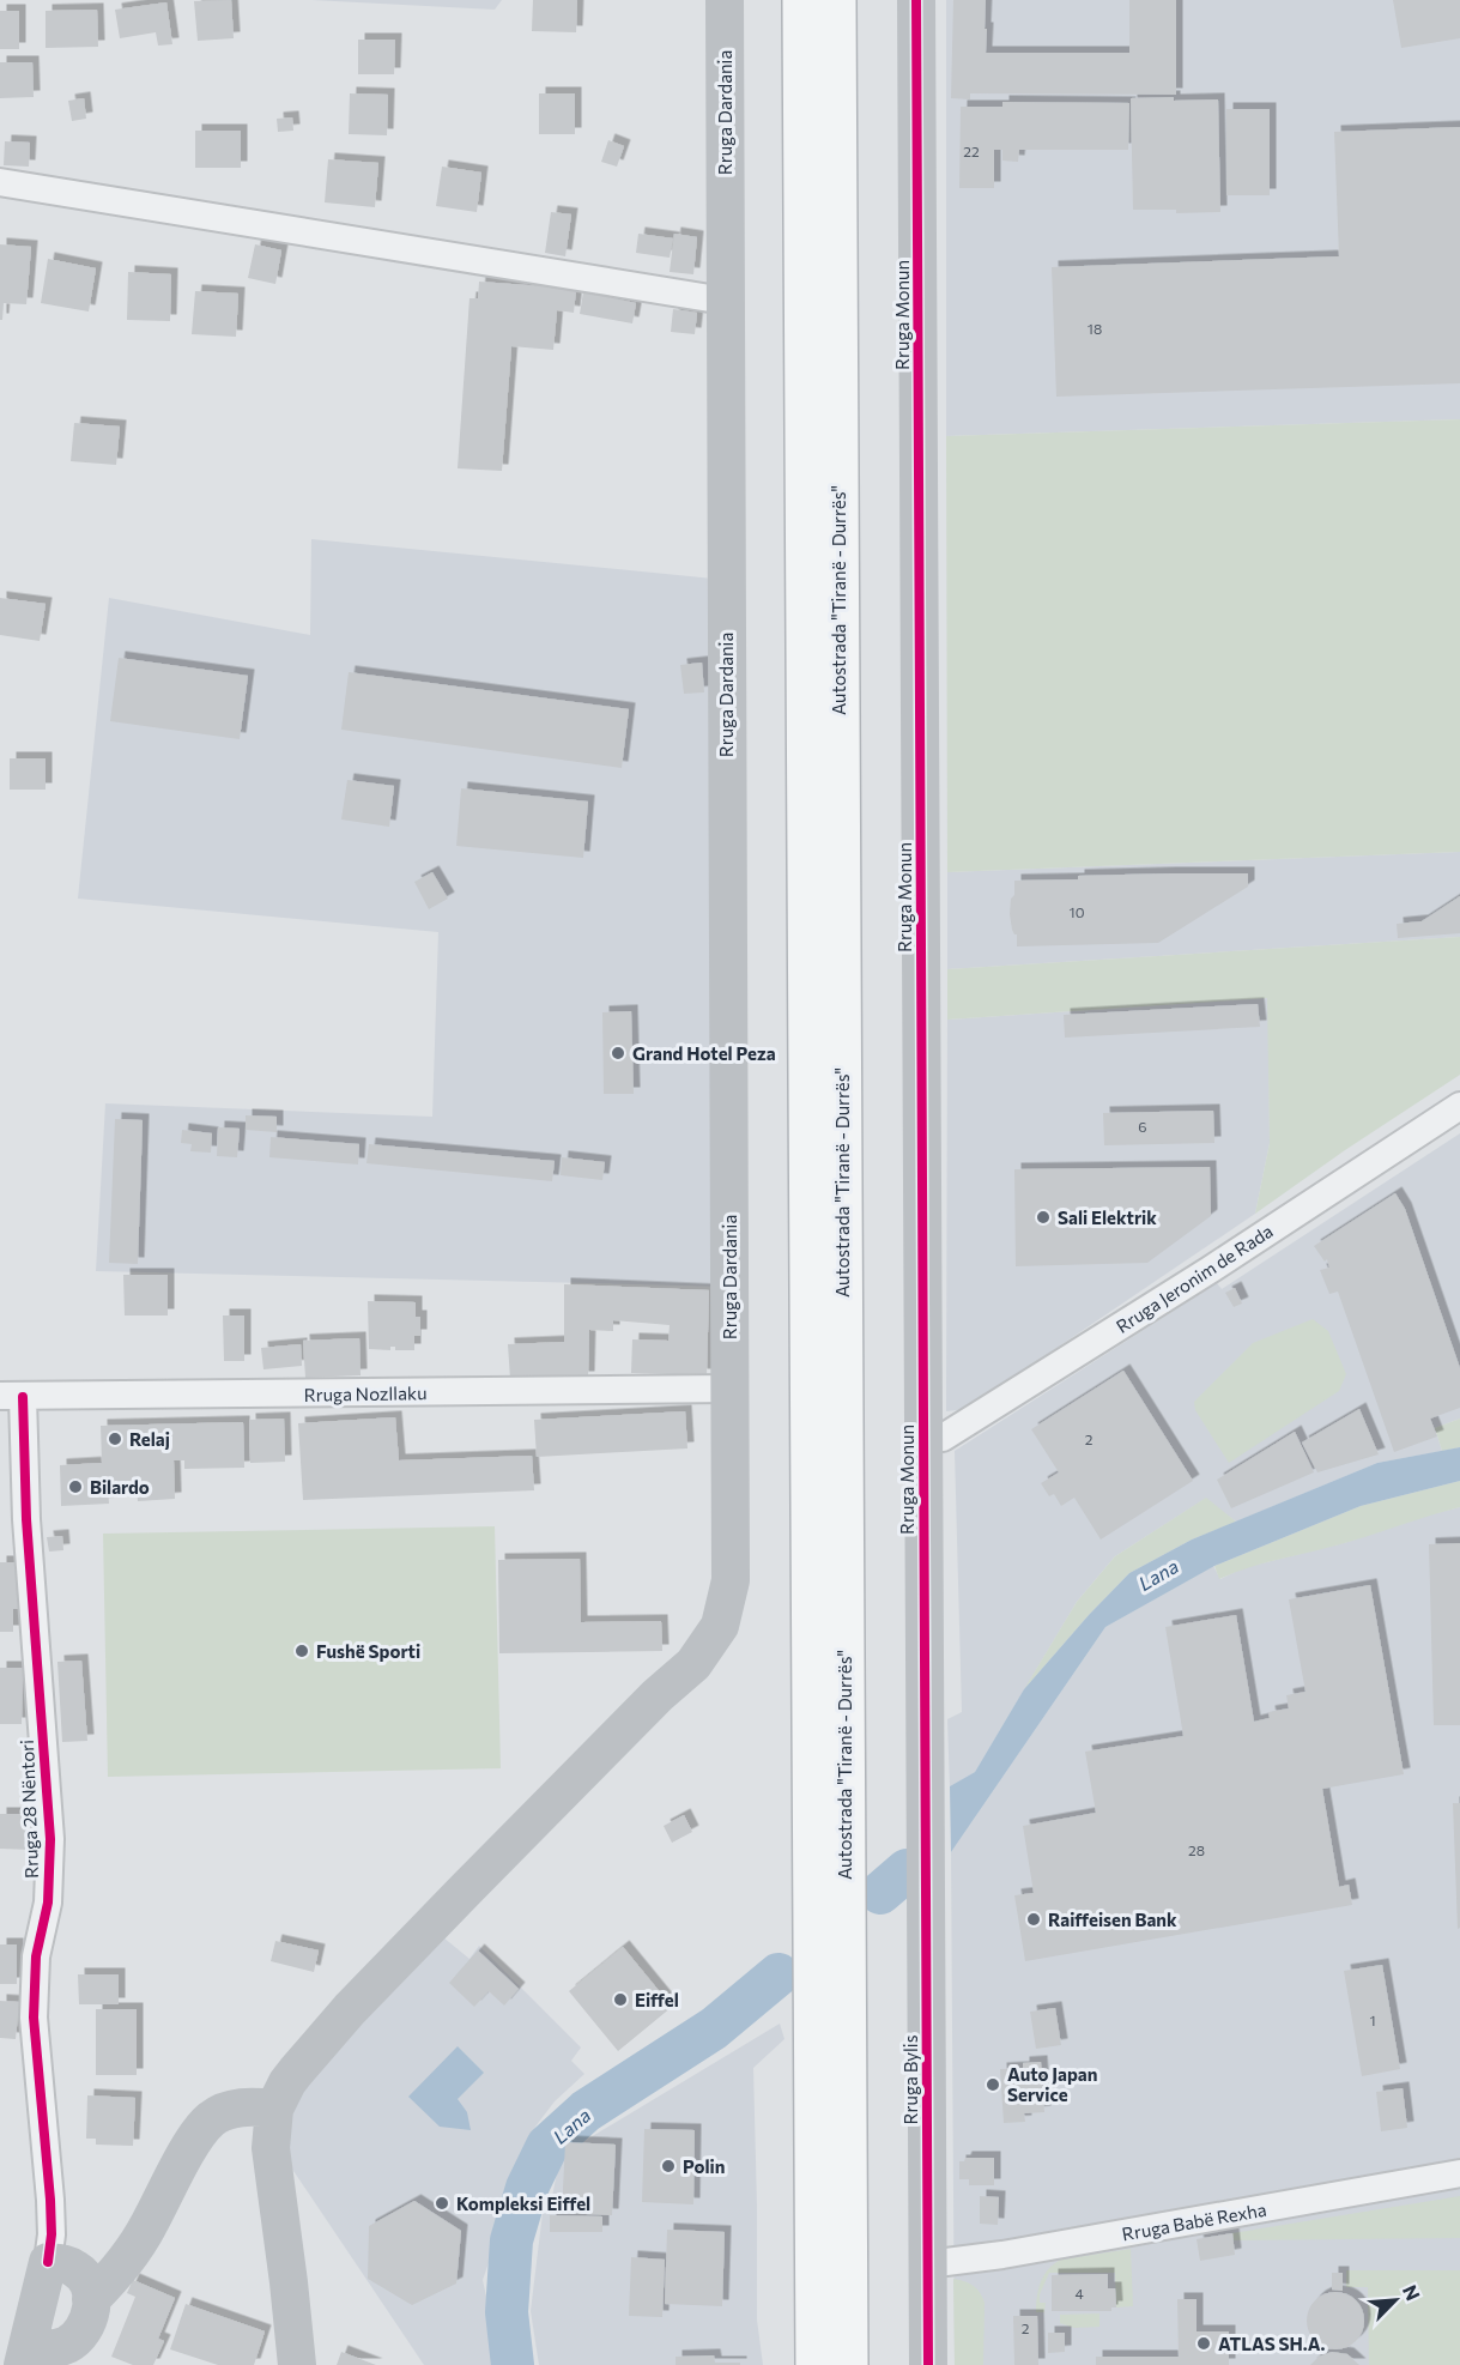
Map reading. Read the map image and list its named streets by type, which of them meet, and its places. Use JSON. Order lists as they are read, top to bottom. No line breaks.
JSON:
{"streets":{"highway":["Autostrada \"Tiranë - Durrës\""],"main road":["Rruga Dardania","Rruga Monun","Rruga 28 Nëntori","Rruga Bylis"],"street":["Rruga Jeronim de Rada","Rruga Nozllaku","Rruga Babë Rexha"]},"crossings":[["Rruga Dardania","Rruga Nozllaku"],["Rruga Monun","Rruga Jeronim de Rada"],["Rruga Monun","Rruga Bylis"],["Rruga Nozllaku","Rruga 28 Nëntori"],["Rruga Bylis","Rruga Babë Rexha"]],"water":["Lana"],"places":["Grand Hotel Peza","Sali Elektrik","Relaj","Bilardo","Fushë Sporti","Raiffeisen Bank","Eiffel","Auto Japan Service","Polin","Kompleksi Eiffel","ATLAS SH.A."],"house_numbers":["22","18","10","6","2","28","1","4","2"],"north":"top right"}
